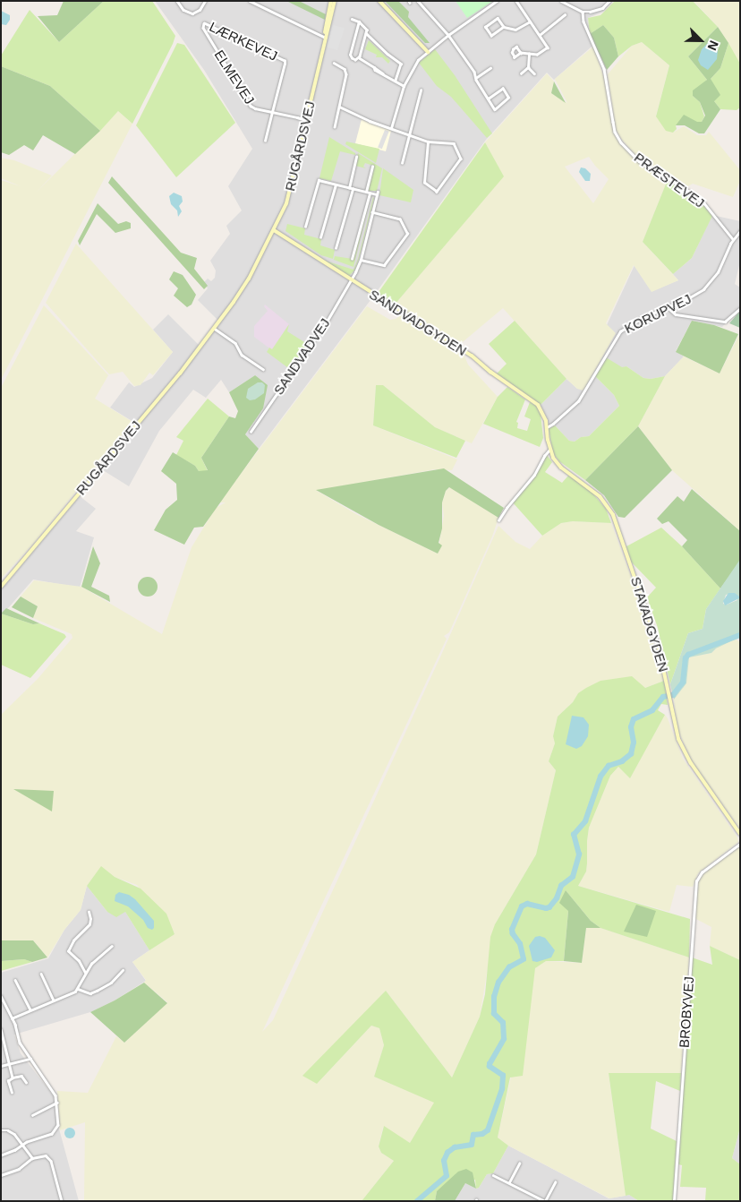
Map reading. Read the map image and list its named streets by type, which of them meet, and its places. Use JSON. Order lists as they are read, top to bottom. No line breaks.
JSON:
{"streets":{"street":["LÆRKEVEJ","ELMEVEJ","RUGÅRDSVEJ","PRÆSTEVEJ","KORUPVEJ","SANDVADGYDEN","SANDVADVEJ","STAVADGYDEN","BROBYVEJ"]},"crossings":[["LÆRKEVEJ","ELMEVEJ"],["ELMEVEJ","RUGÅRDSVEJ"],["RUGÅRDSVEJ","SANDVADGYDEN"],["PRÆSTEVEJ","KORUPVEJ"],["KORUPVEJ","SANDVADGYDEN"],["KORUPVEJ","STAVADGYDEN"],["SANDVADGYDEN","SANDVADVEJ"],["SANDVADGYDEN","STAVADGYDEN"]],"north":"bottom right"}
